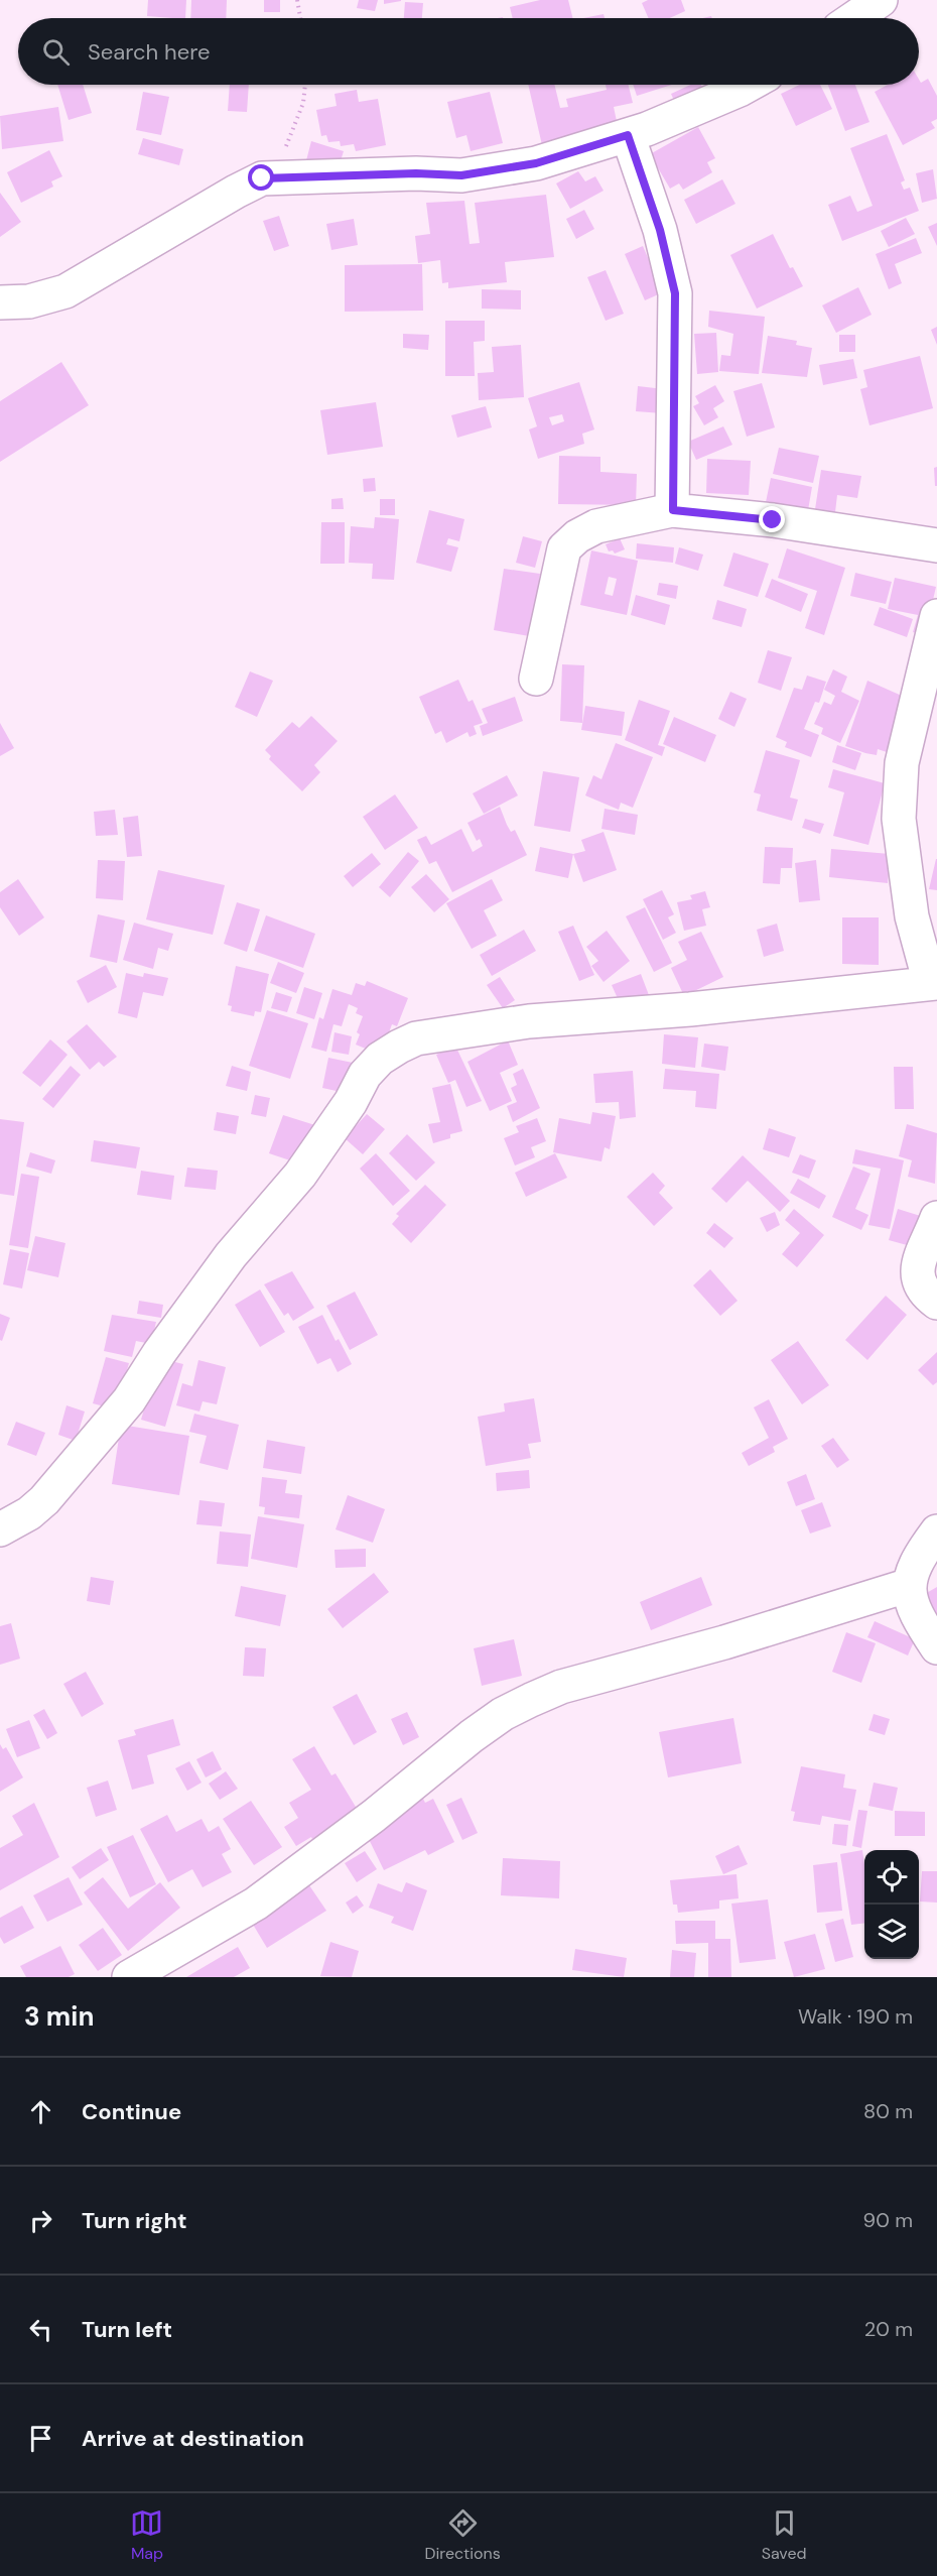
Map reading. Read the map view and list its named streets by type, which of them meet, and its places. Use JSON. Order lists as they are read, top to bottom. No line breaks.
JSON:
{"page":{"search":"Search here","heading":["3 min","Walk · 190 m"],"list":[["Continue","80 m"],["Turn right","90 m"],["Turn left","20 m"],"Arrive at destination"],"nav":["Map","Directions","Saved"]}}
